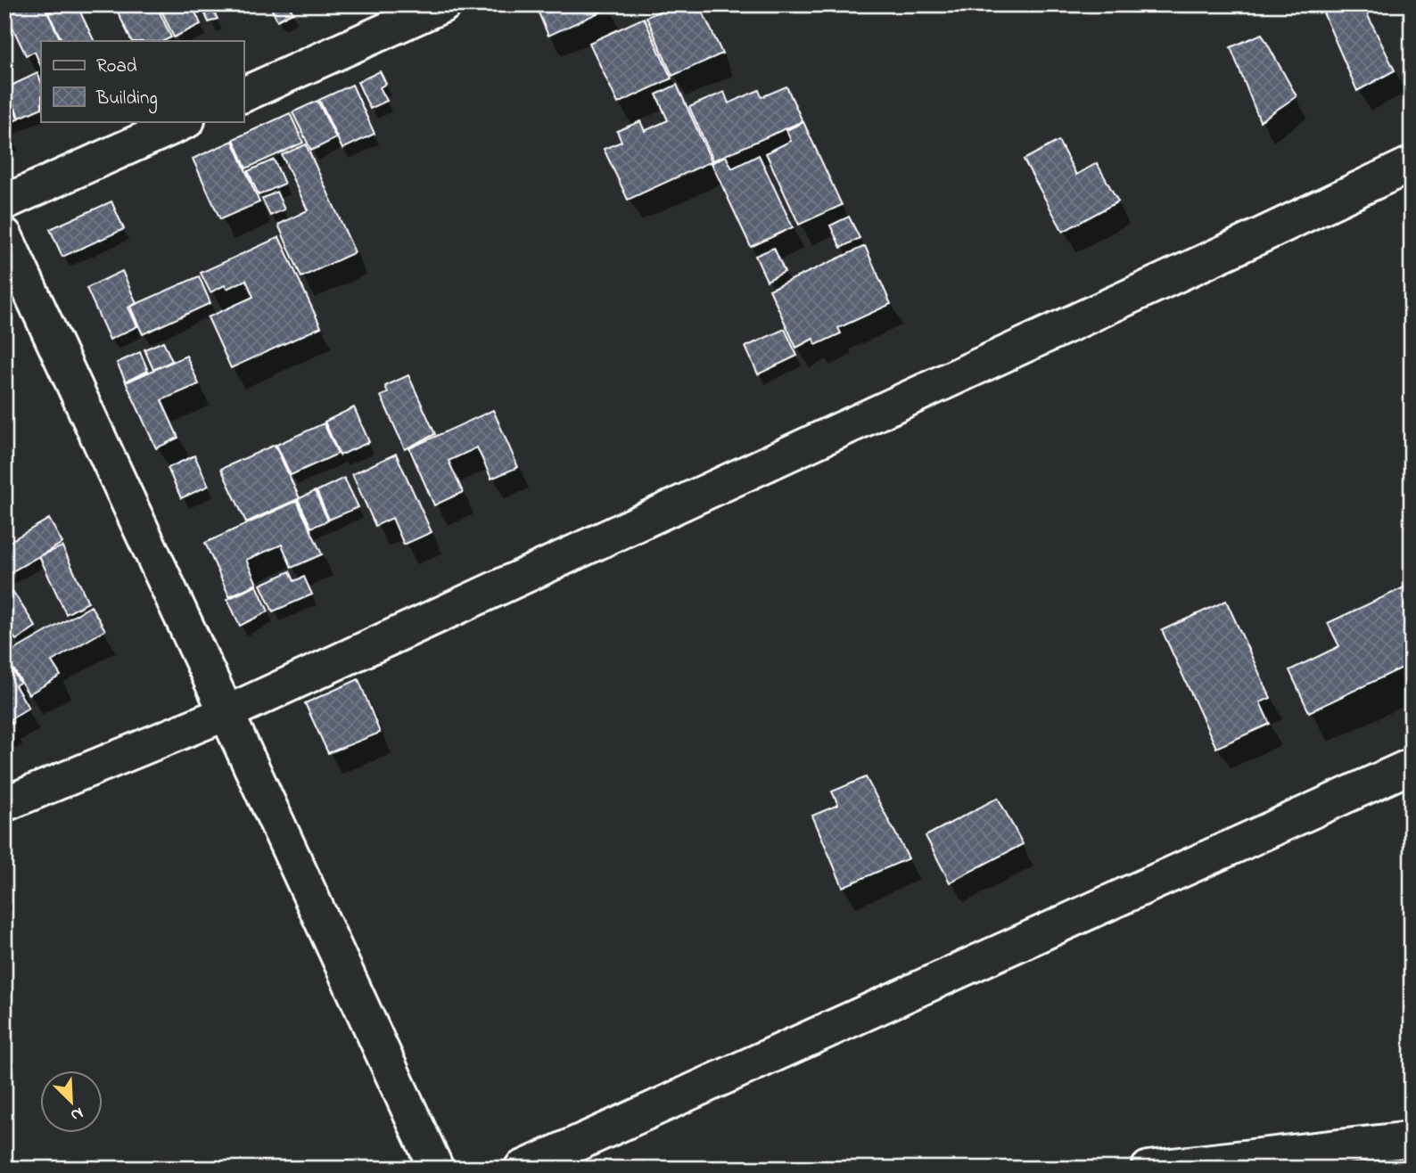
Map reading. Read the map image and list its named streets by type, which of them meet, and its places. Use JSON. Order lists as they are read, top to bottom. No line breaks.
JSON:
{"legend":["Road","Building"],"north":"bottom right"}
